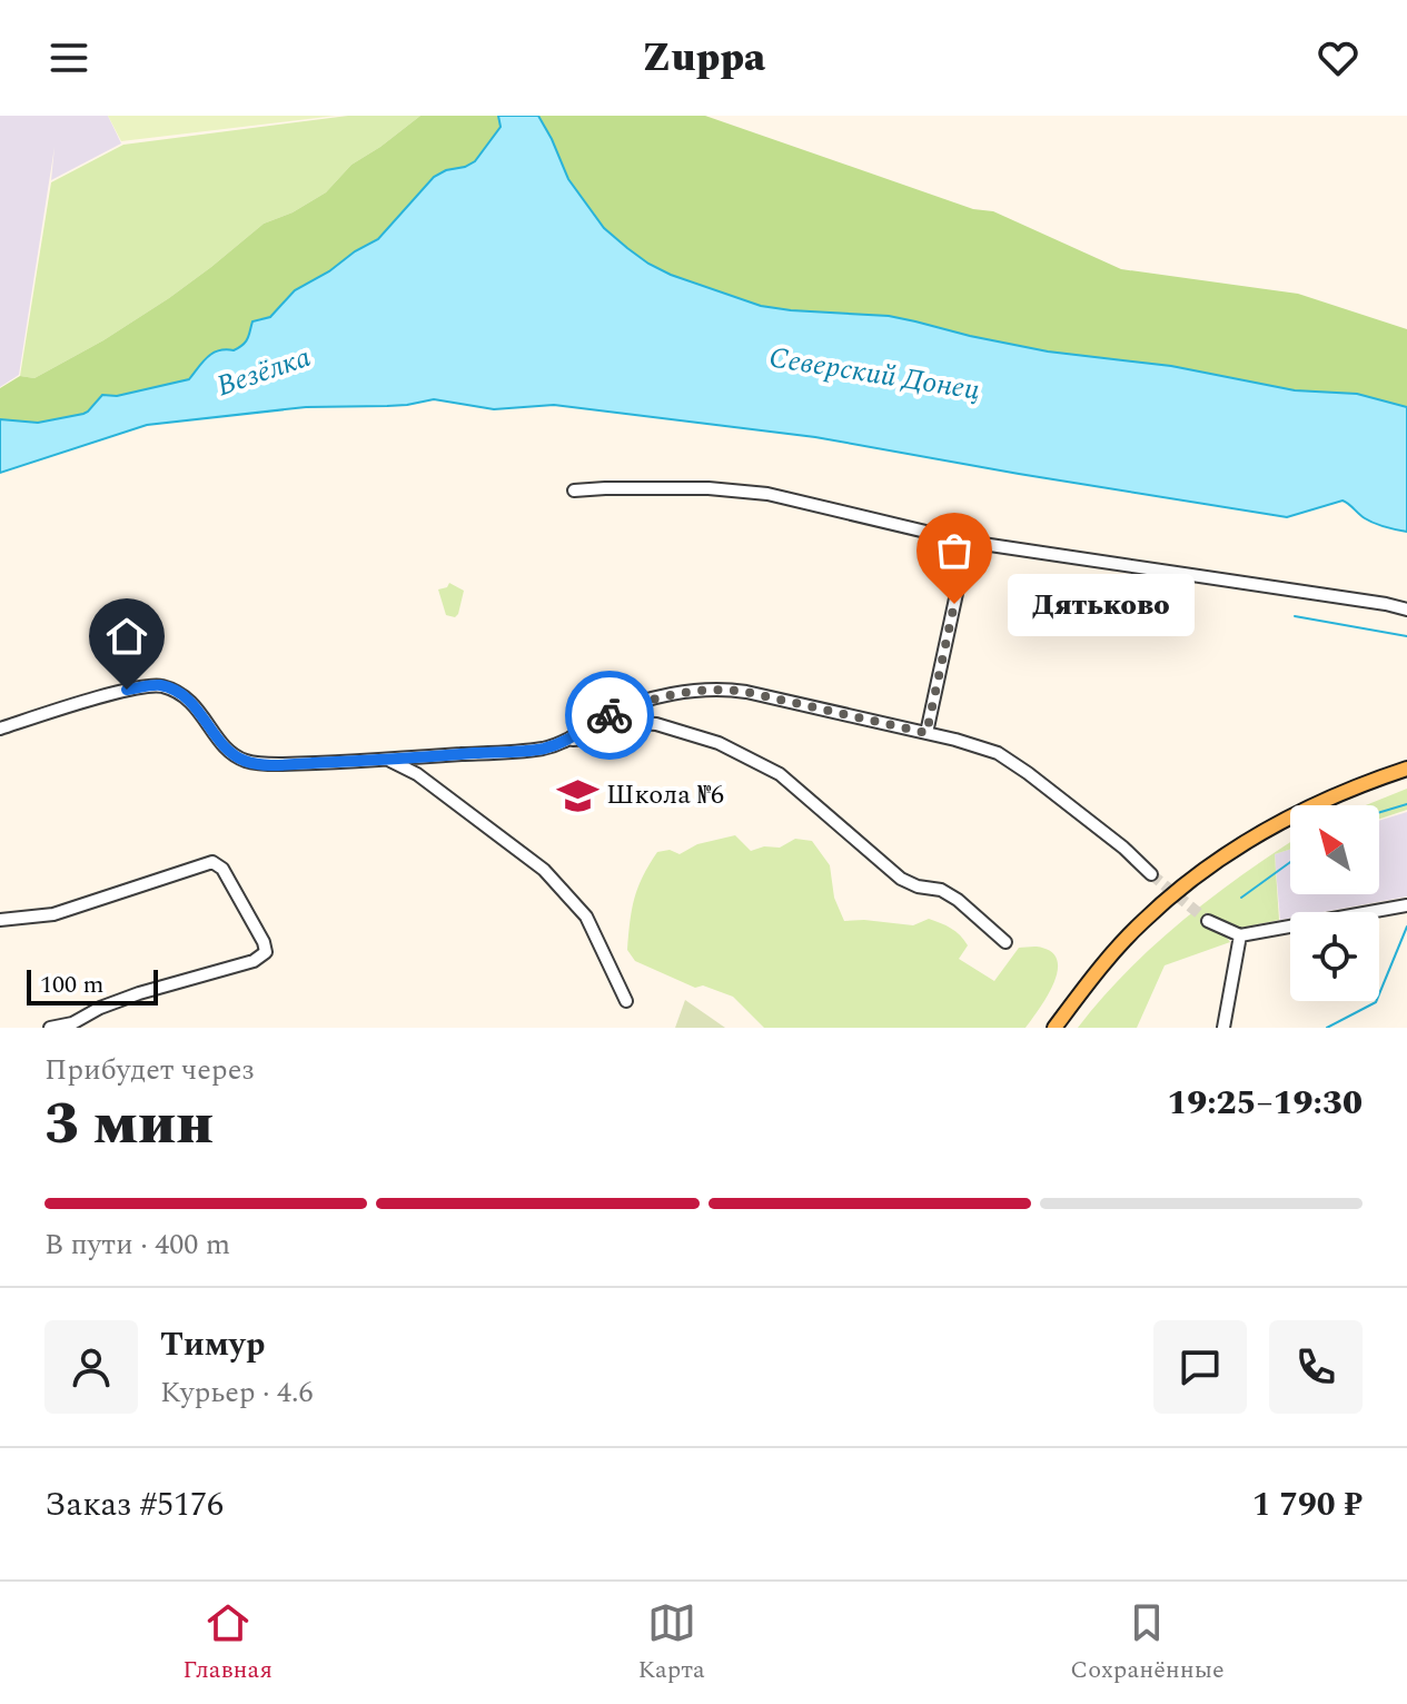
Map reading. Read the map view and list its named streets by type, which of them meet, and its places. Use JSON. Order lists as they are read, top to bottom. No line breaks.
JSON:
{"water":["Везёлка","Северский Донец"],"places":{"other":["Дятьково"],"school or university":["Школа №6"]},"scale_bar":"100 m","north":"top left","page":{"header":"Zuppa","bubble":"Дятьково","scale":"100 m","heading":["3 мин","Прибудет через","19:25–19:30"],"panel":["Тимур","Курьер · 4.6","Заказ #5176","1 790 ₽"],"bar":"В пути · 400 m","tabs":["Главная","Карта","Сохранённые"]}}
